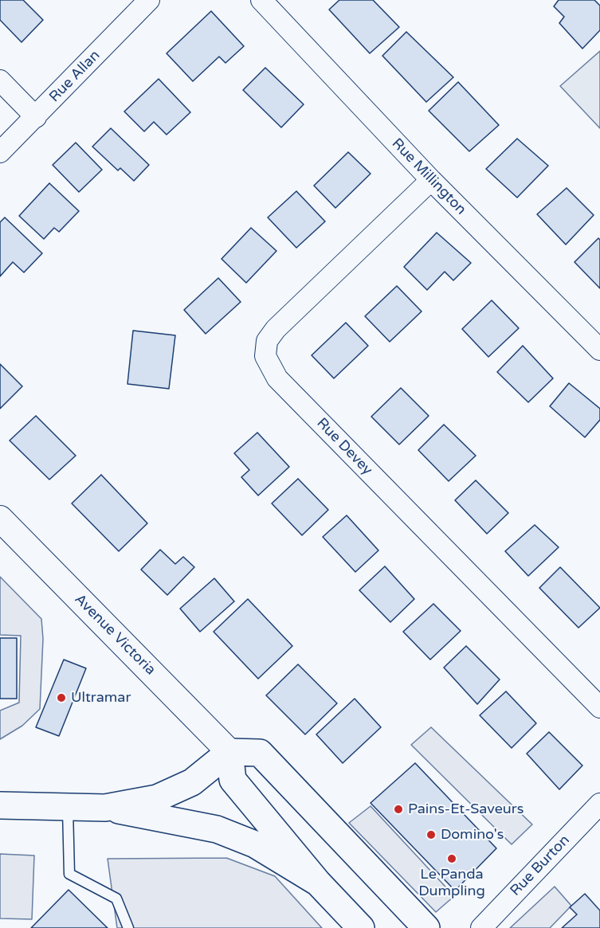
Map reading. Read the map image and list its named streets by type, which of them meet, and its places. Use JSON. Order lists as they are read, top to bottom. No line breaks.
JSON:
{"streets":{"street":["Rue Allan","Rue Millington","Rue Devey","Avenue Victoria","Rue Burton"]},"crossings":[["Rue Millington","Rue Devey"]],"places":["Ultramar","Pains-Et-Saveurs","Domino's","Le Panda Dumpling"]}
